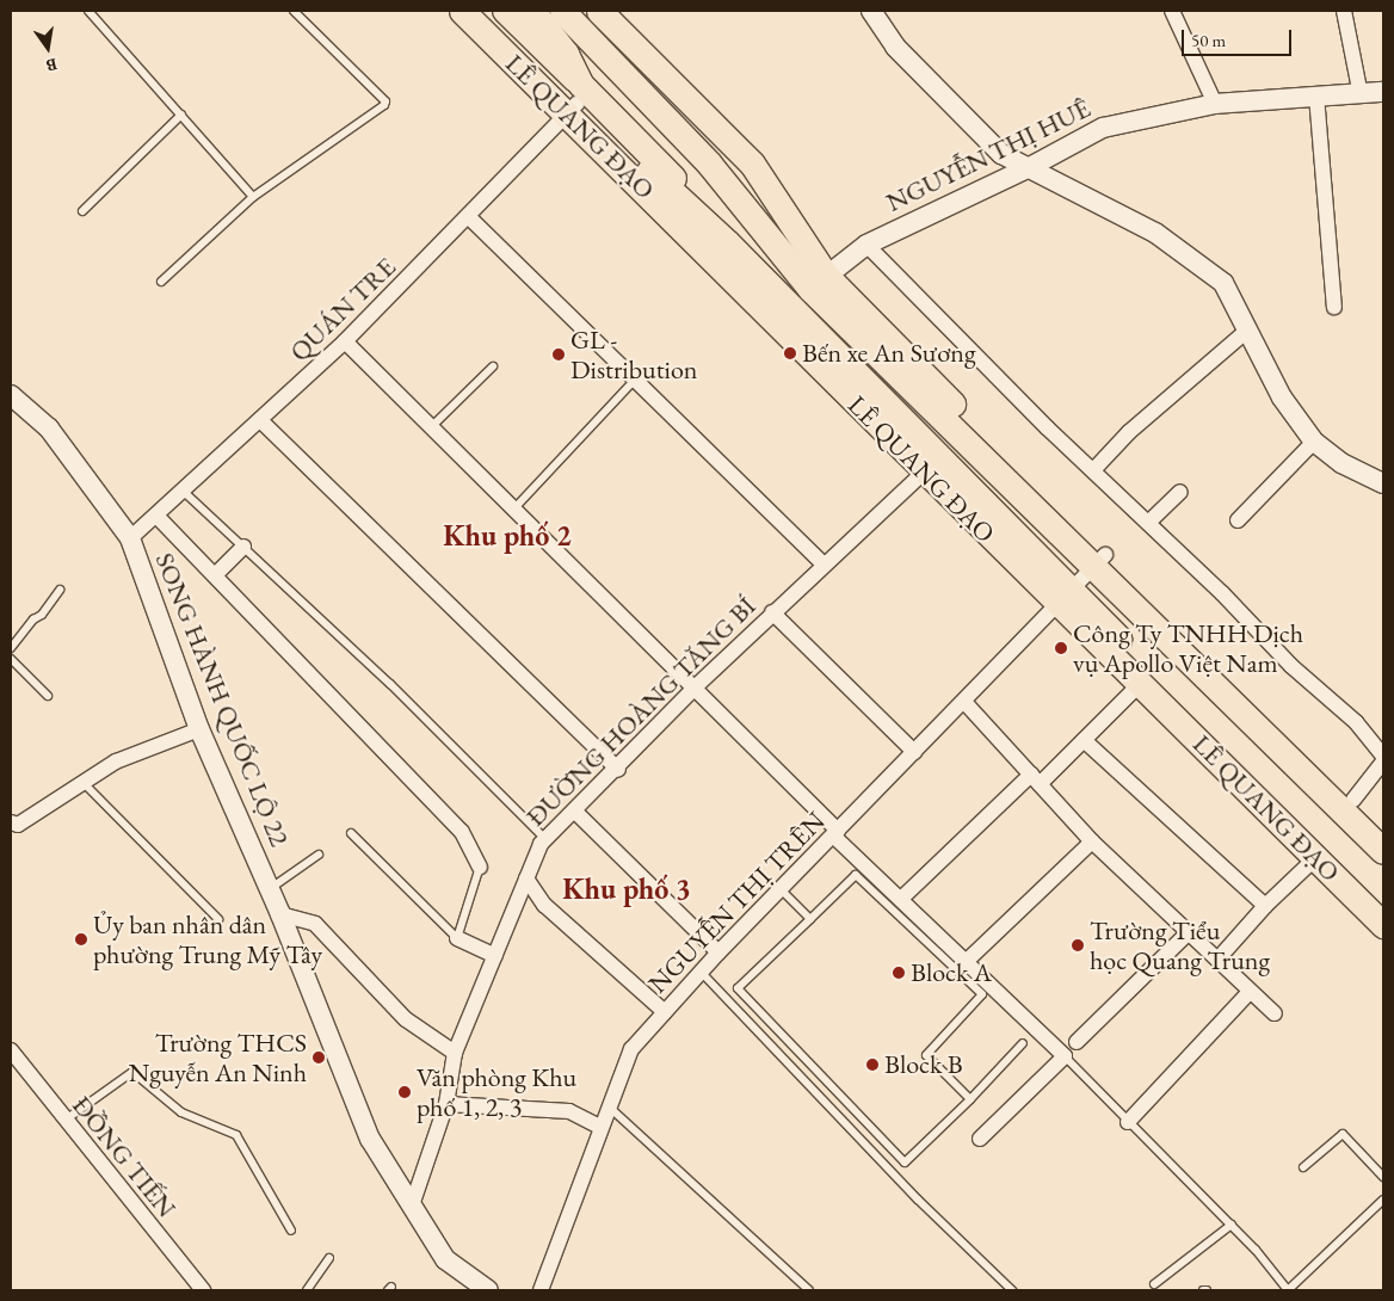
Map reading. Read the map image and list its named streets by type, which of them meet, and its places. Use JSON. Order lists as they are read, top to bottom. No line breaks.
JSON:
{"streets":{"highway":["LÊ QUANG ĐẠO"],"street":["NGUYỄN THỊ HUÊ","QUÁN TRE","SONG HÀNH QUỐC LỘ 22","ĐƯỜNG HOÀNG TĂNG BÍ","NGUYỄN THỊ TRÊN","ĐỒNG TIẾN"]},"crossings":[["LÊ QUANG ĐẠO","NGUYỄN THỊ HUÊ"],["LÊ QUANG ĐẠO","QUÁN TRE"],["LÊ QUANG ĐẠO","ĐƯỜNG HOÀNG TĂNG BÍ"],["LÊ QUANG ĐẠO","NGUYỄN THỊ TRÊN"],["QUÁN TRE","SONG HÀNH QUỐC LỘ 22"],["SONG HÀNH QUỐC LỘ 22","ĐƯỜNG HOÀNG TĂNG BÍ"]],"districts":["Khu phố 2","Khu phố 3"],"places":["Bến xe An Sương","GL - Distribution","Công Ty TNHH Dịch vụ Apollo Việt Nam","Ủy ban nhân dân phường Trung Mỹ Tây","Trường Tiểu học Quang Trung","Block A","Trường THCS Nguyễn An Ninh","Block B","Văn phòng Khu phố 1, 2, 3"],"scale_bar":"50 m","north":"bottom"}
